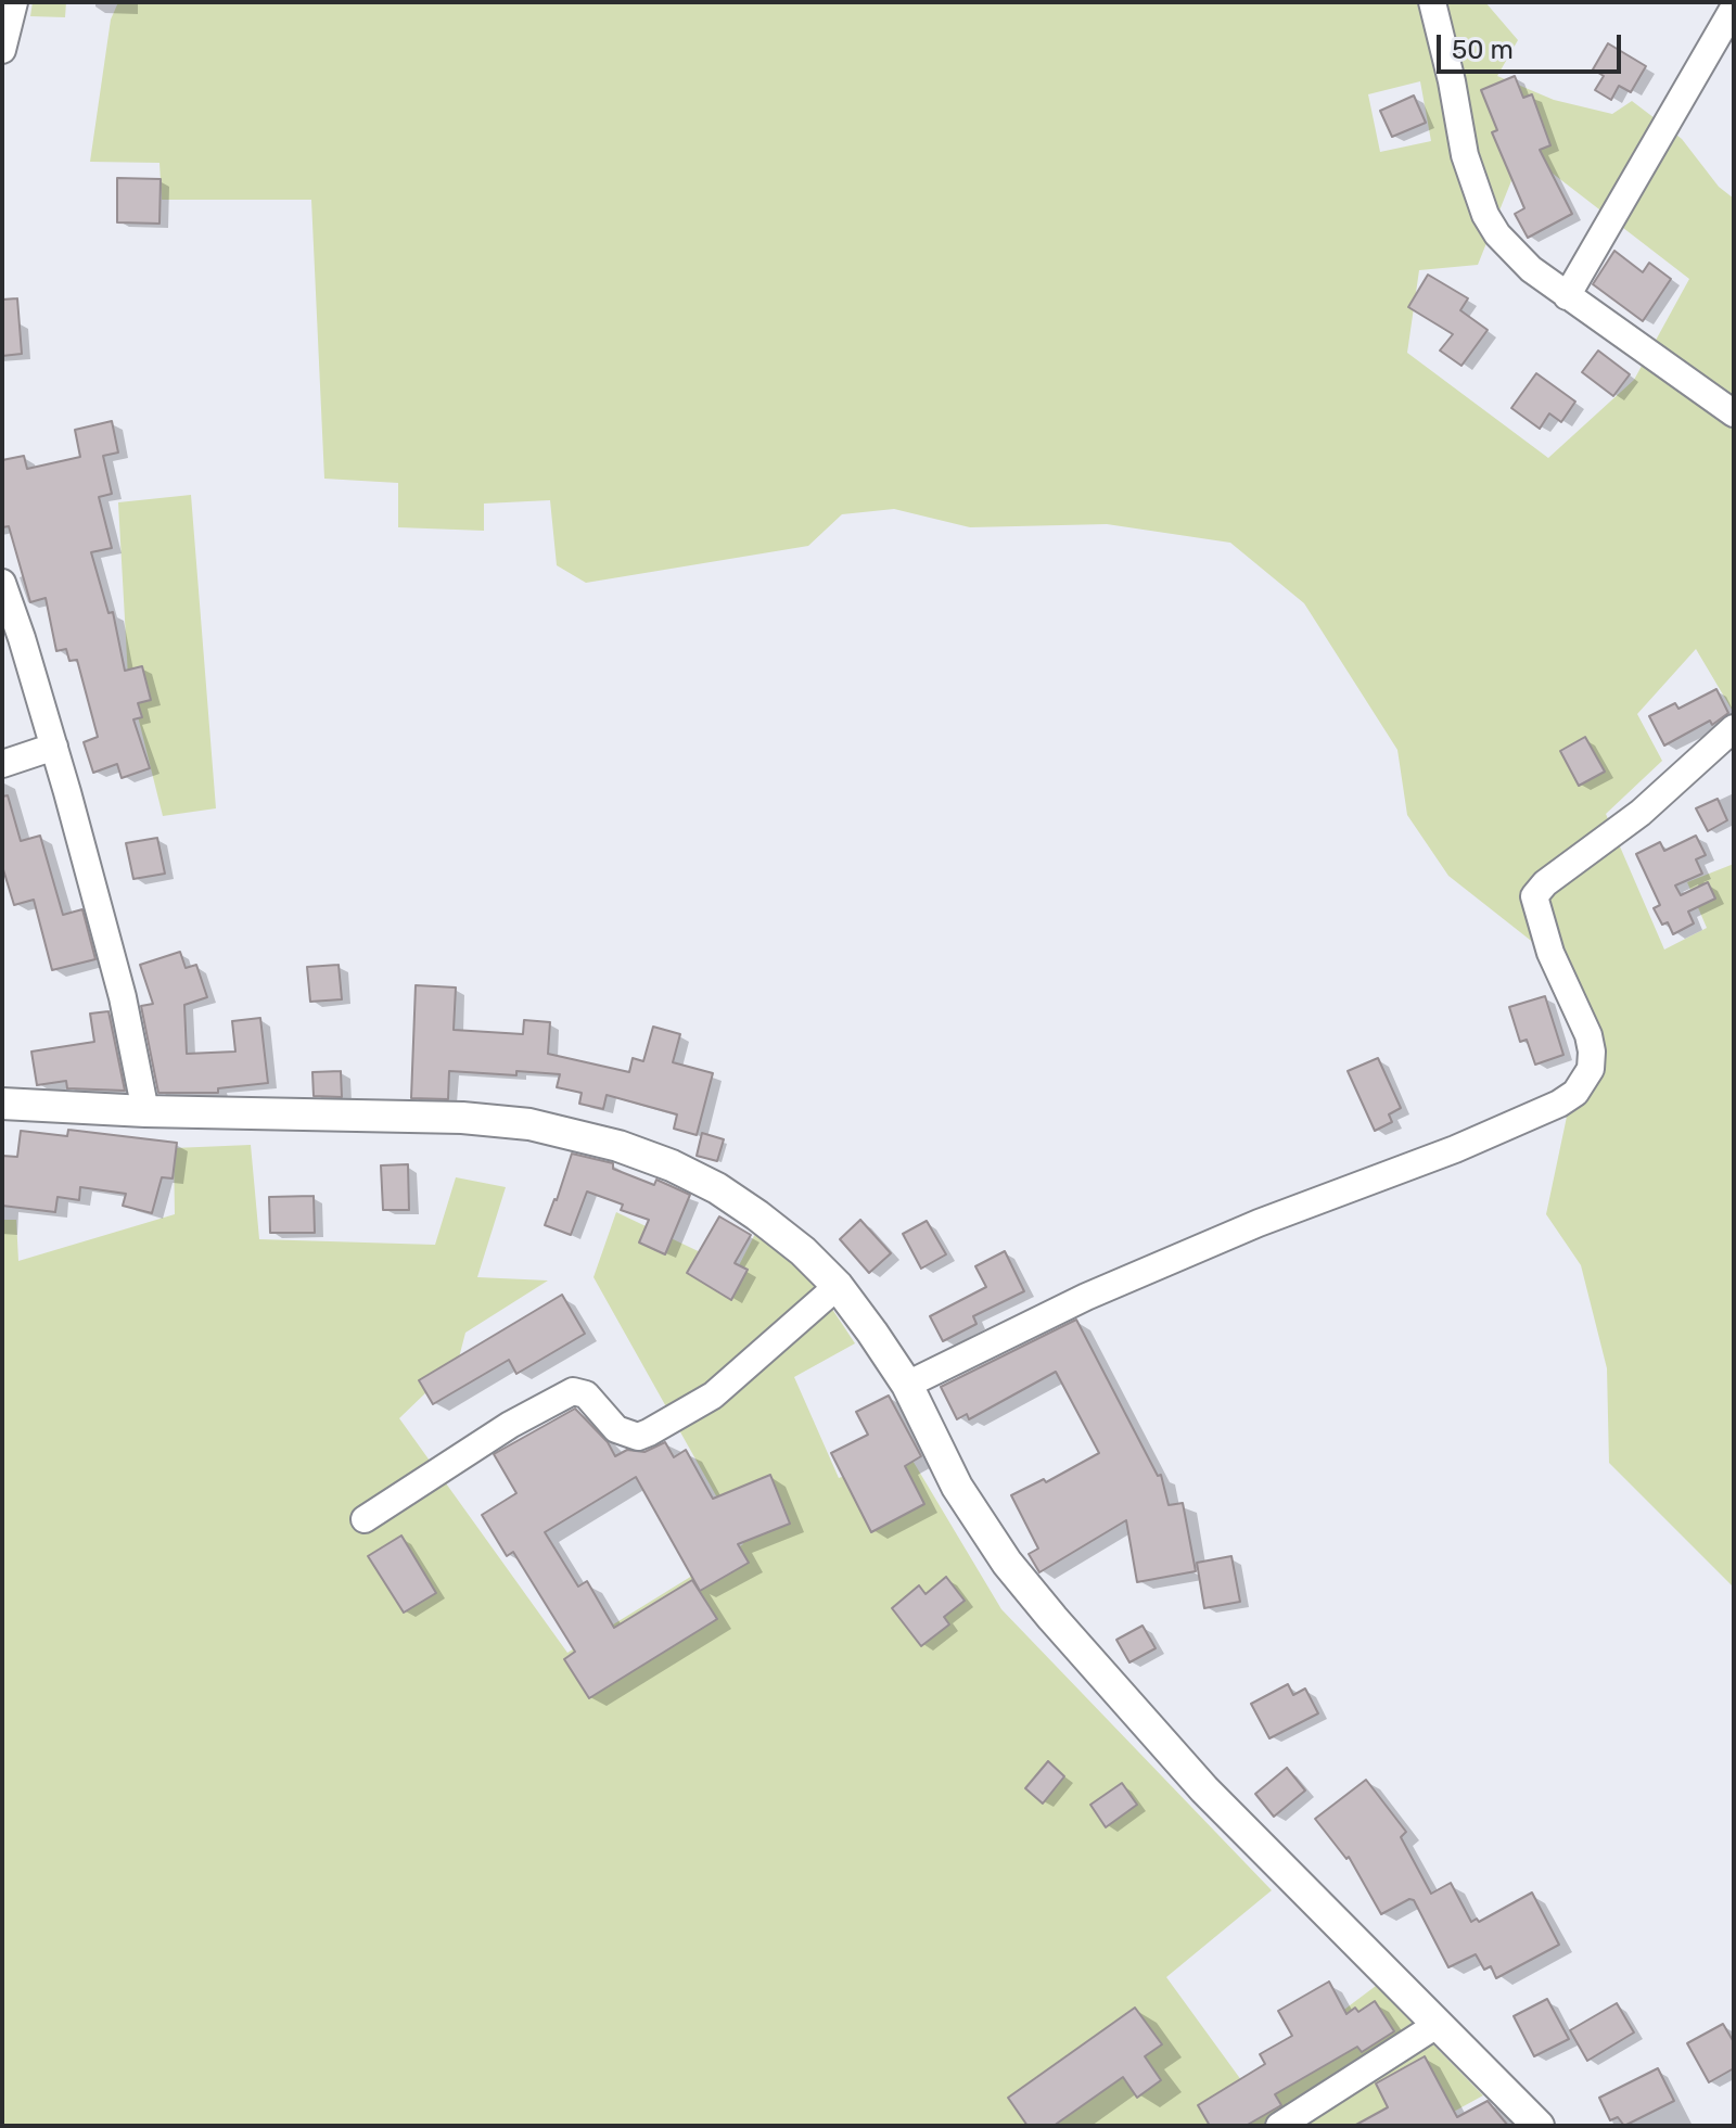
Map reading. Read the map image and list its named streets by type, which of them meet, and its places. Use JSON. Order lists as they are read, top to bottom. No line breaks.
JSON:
{"scale_bar":"50 m"}
